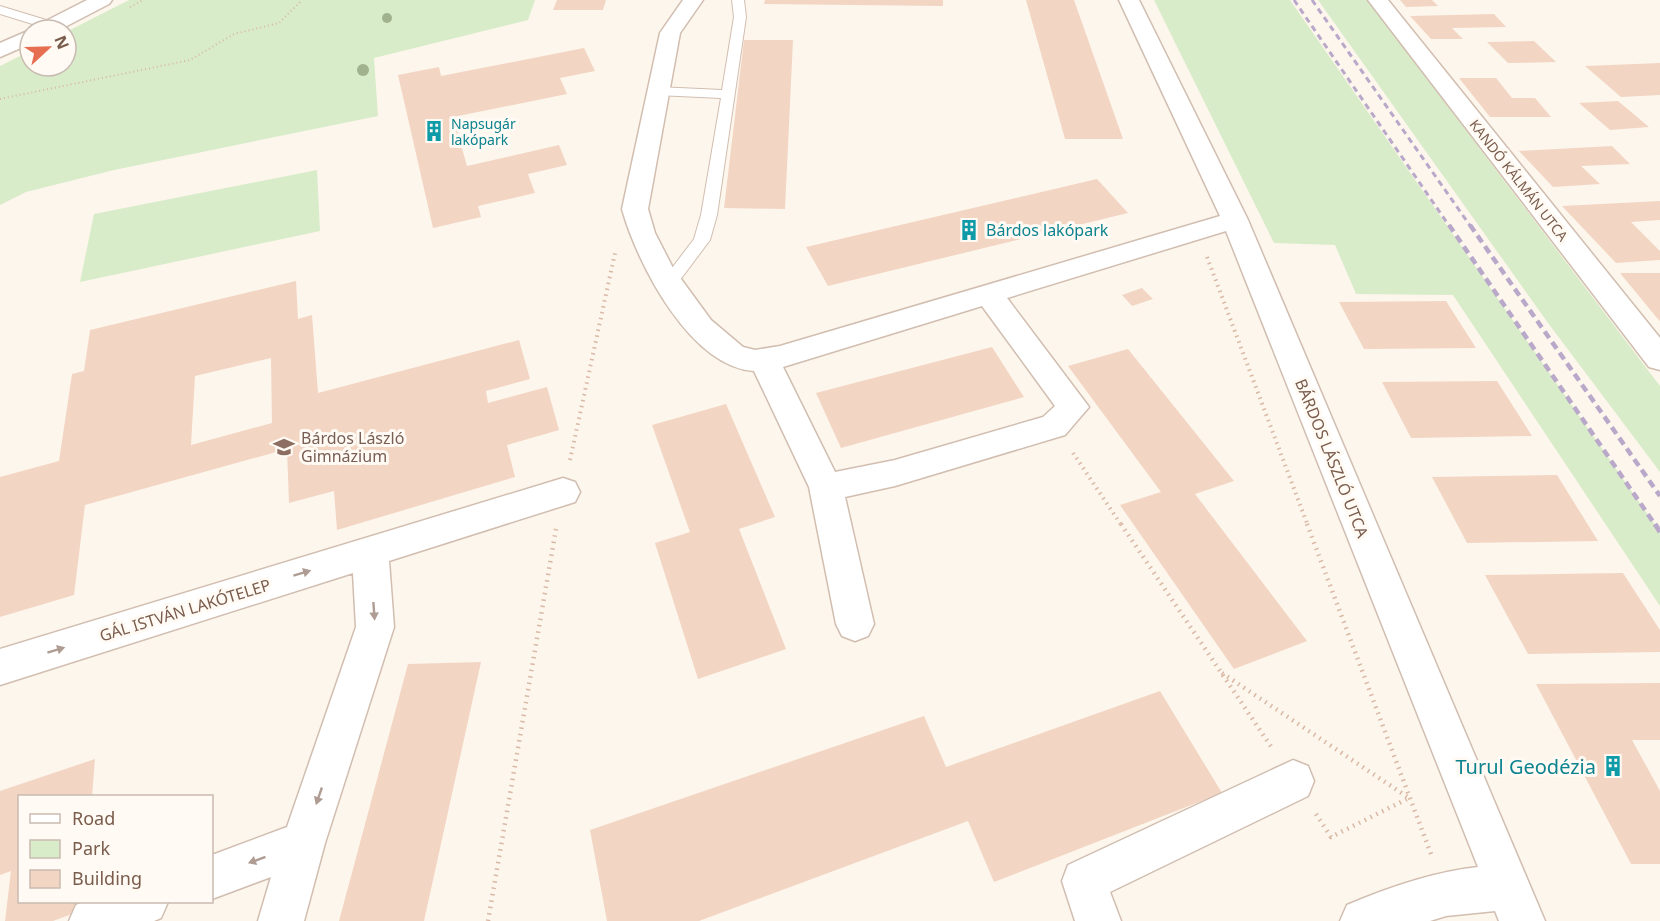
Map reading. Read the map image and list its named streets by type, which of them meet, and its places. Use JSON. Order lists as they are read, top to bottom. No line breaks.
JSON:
{"streets":{"street":["KANDÓ KÁLMÁN UTCA","BÁRDOS LÁSZLÓ UTCA","GÁL ISTVÁN LAKÓTELEP"]},"places":{"building":["Napsugár lakópark","Bárdos lakópark","Turul Geodézia"],"school or university":["Bárdos László Gimnázium"]},"legend":["Road","Park","Building"],"north":"right"}
